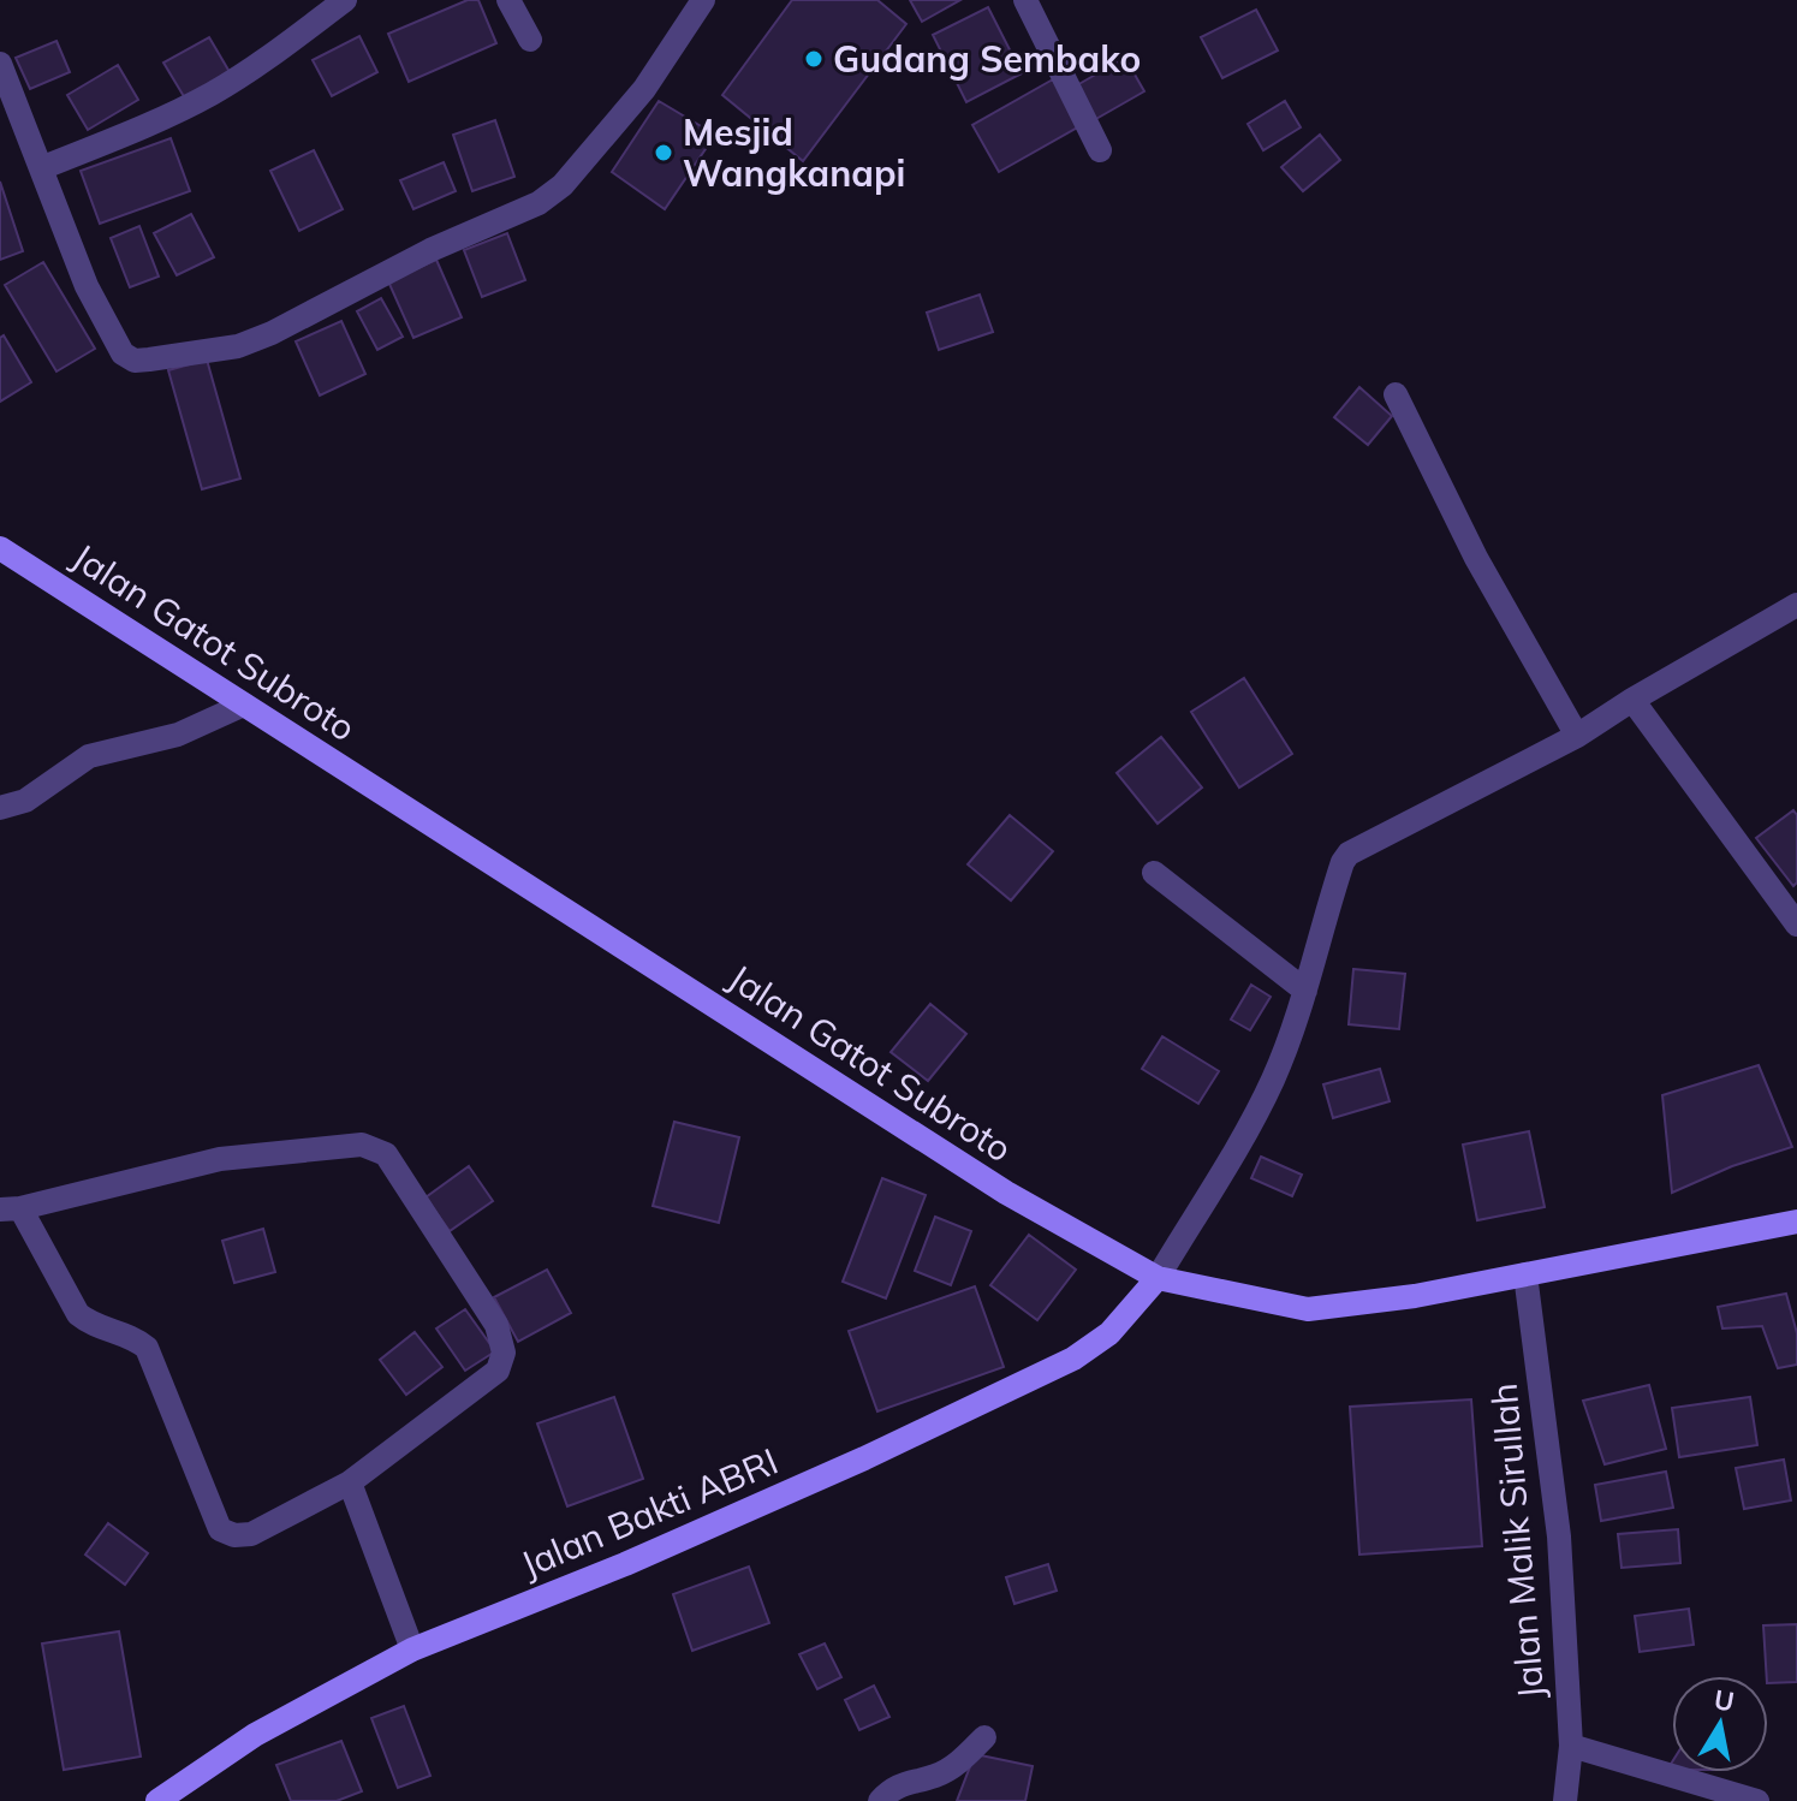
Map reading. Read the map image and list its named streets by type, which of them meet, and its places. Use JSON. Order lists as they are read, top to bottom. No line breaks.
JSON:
{"streets":{"main road":["Jalan Gatot Subroto","Jalan Bakti ABRI"],"street":["Jalan Malik Sirullah"]},"crossings":[["Jalan Gatot Subroto","Jalan Bakti ABRI"],["Jalan Gatot Subroto","Jalan Malik Sirullah"]],"places":["Gudang Sembako","Mesjid Wangkanapi"],"north":"top"}
